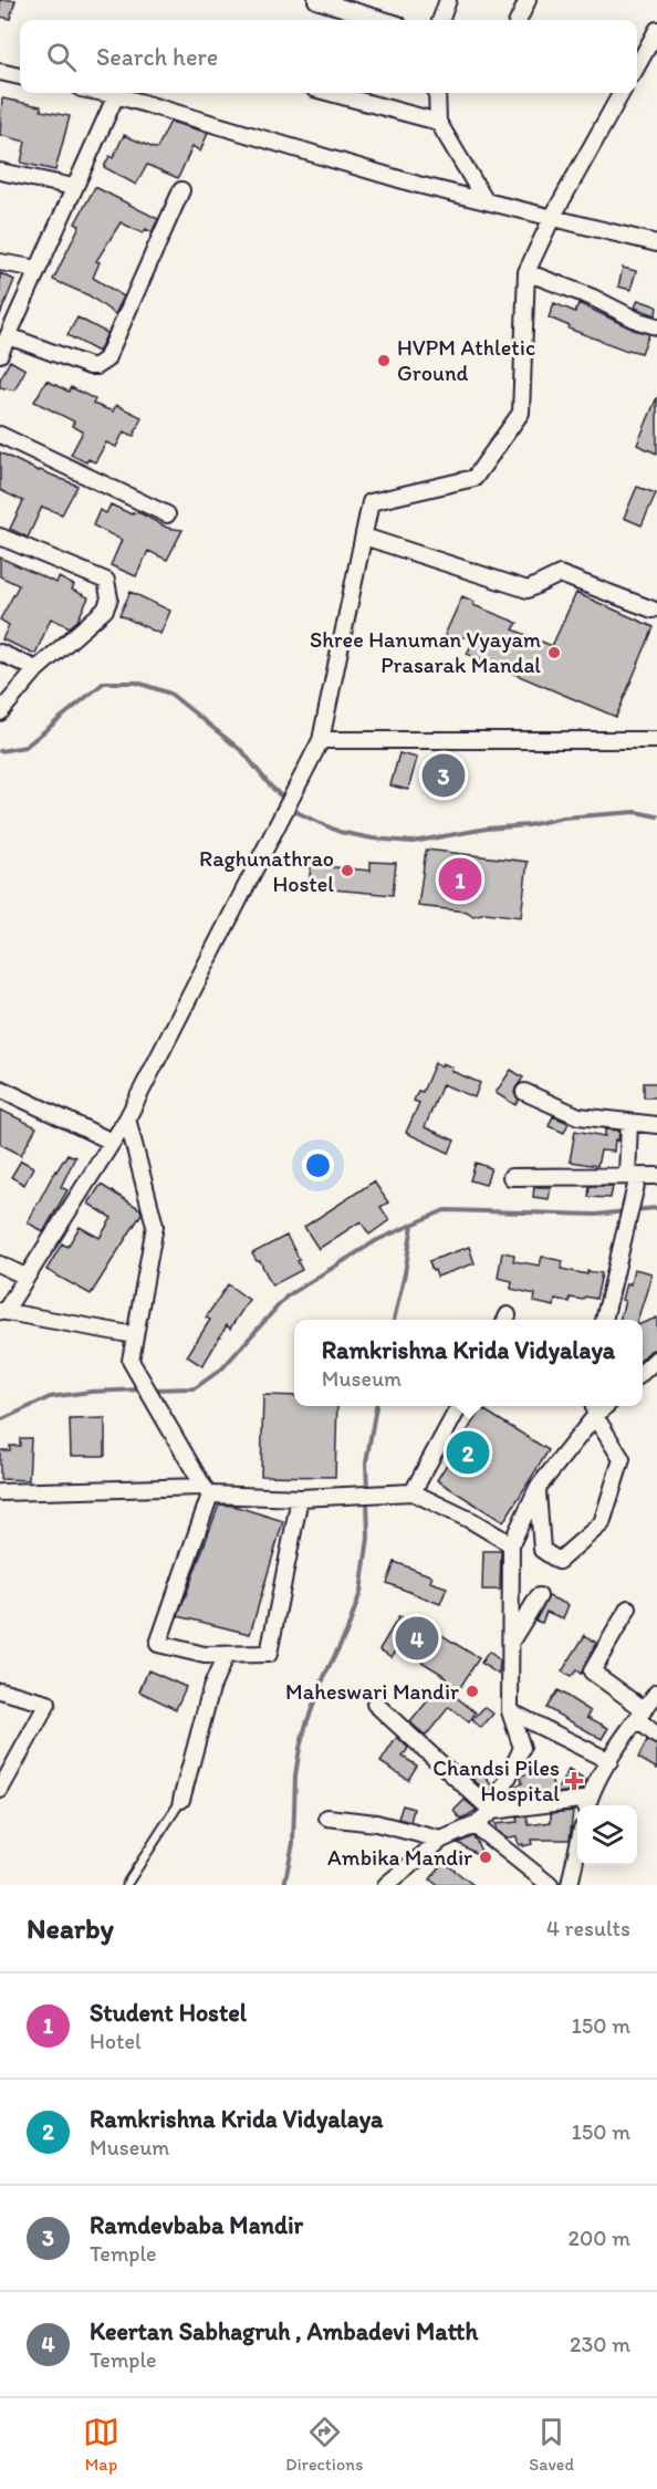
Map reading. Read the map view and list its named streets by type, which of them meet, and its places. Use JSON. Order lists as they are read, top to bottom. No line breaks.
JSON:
{"places":{"other":["HVPM Athletic Ground","Shree Hanuman Vyayam Prasarak Mandal","Raghunathrao Hostel","Maheswari Mandir","Ambika Mandir"],"health":["Chandsi Piles Hospital"]},"page":{"search":"Search here","pins":["3","1","2","4"],"popup":["Ramkrishna Krida Vidyalaya","Museum"],"heading":["Nearby","4 results"],"list":[{"mark":"1","name":"Student Hostel","note":"Hotel","value":"150 m"},{"mark":"2","name":"Ramkrishna Krida Vidyalaya","note":"Museum","value":"150 m"},{"mark":"3","name":"Ramdevbaba Mandir","note":"Temple","value":"200 m"},{"mark":"4","name":"Keertan Sabhagruh , Ambadevi Matth","note":"Temple","value":"230 m"}],"nav":["Map","Directions","Saved"]}}
